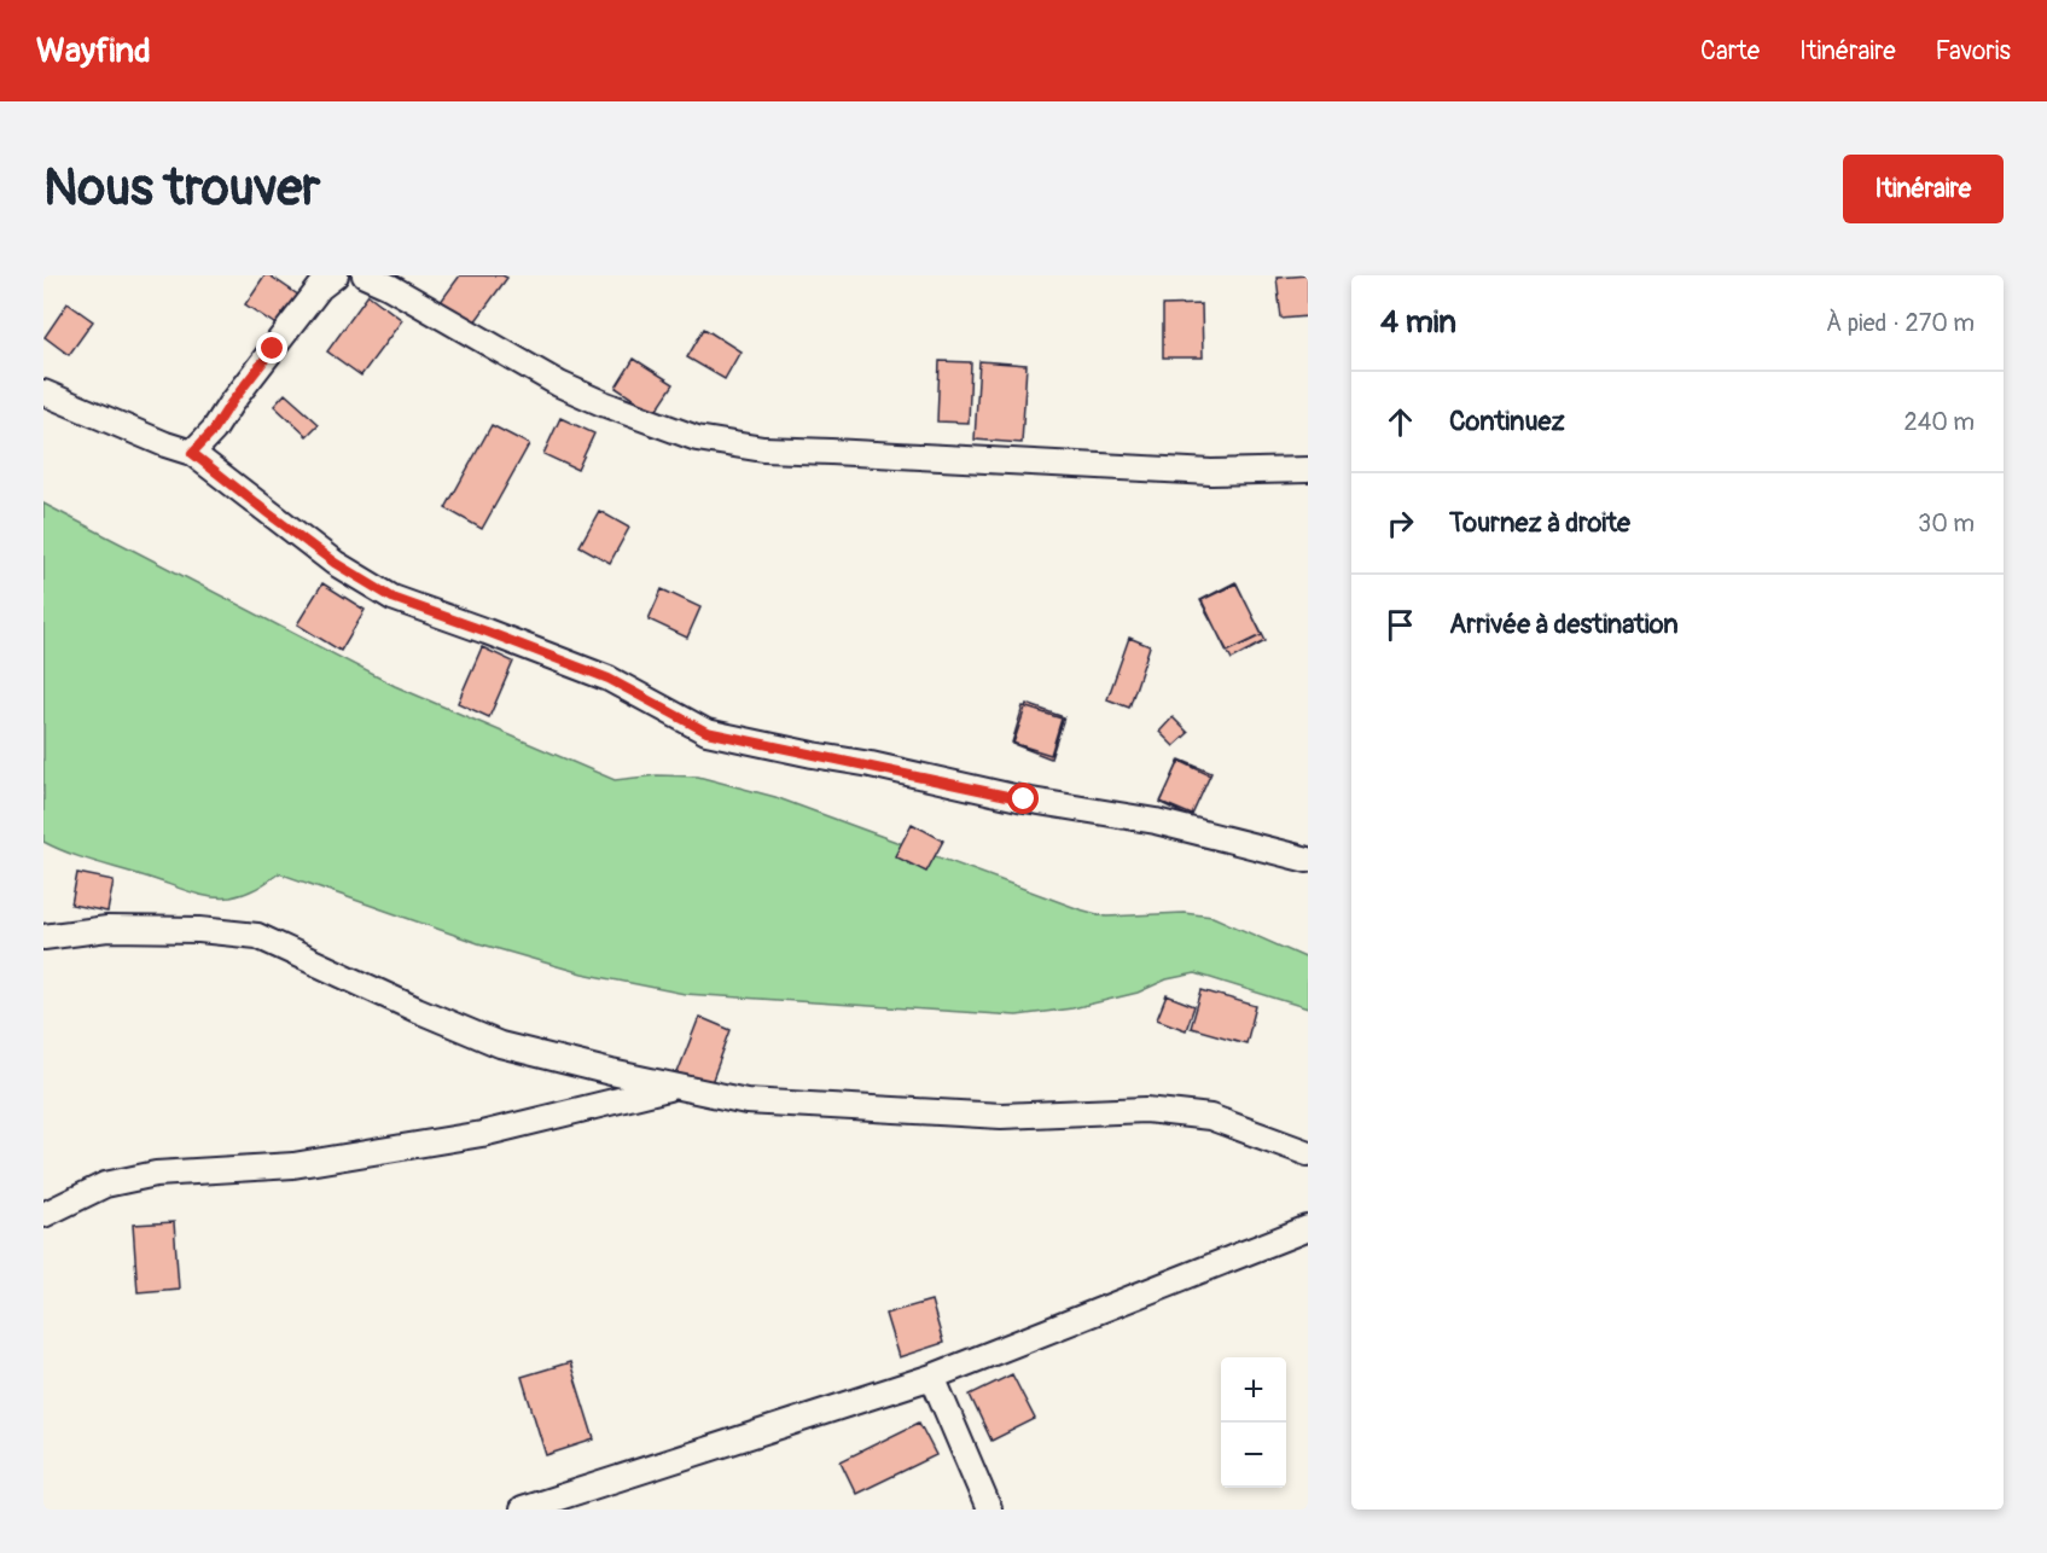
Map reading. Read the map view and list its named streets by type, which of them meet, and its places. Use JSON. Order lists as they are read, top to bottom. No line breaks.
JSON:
{"page":{"header":"Wayfind","nav":["Carte","Itinéraire","Favoris"],"buttons":"Itinéraire","title":"Nous trouver","heading":["4 min","À pied · 270 m"],"list":[["Continuez","240 m"],["Tournez à droite","30 m"],"Arrivée à destination"],"map_buttons":["+","−"]}}
